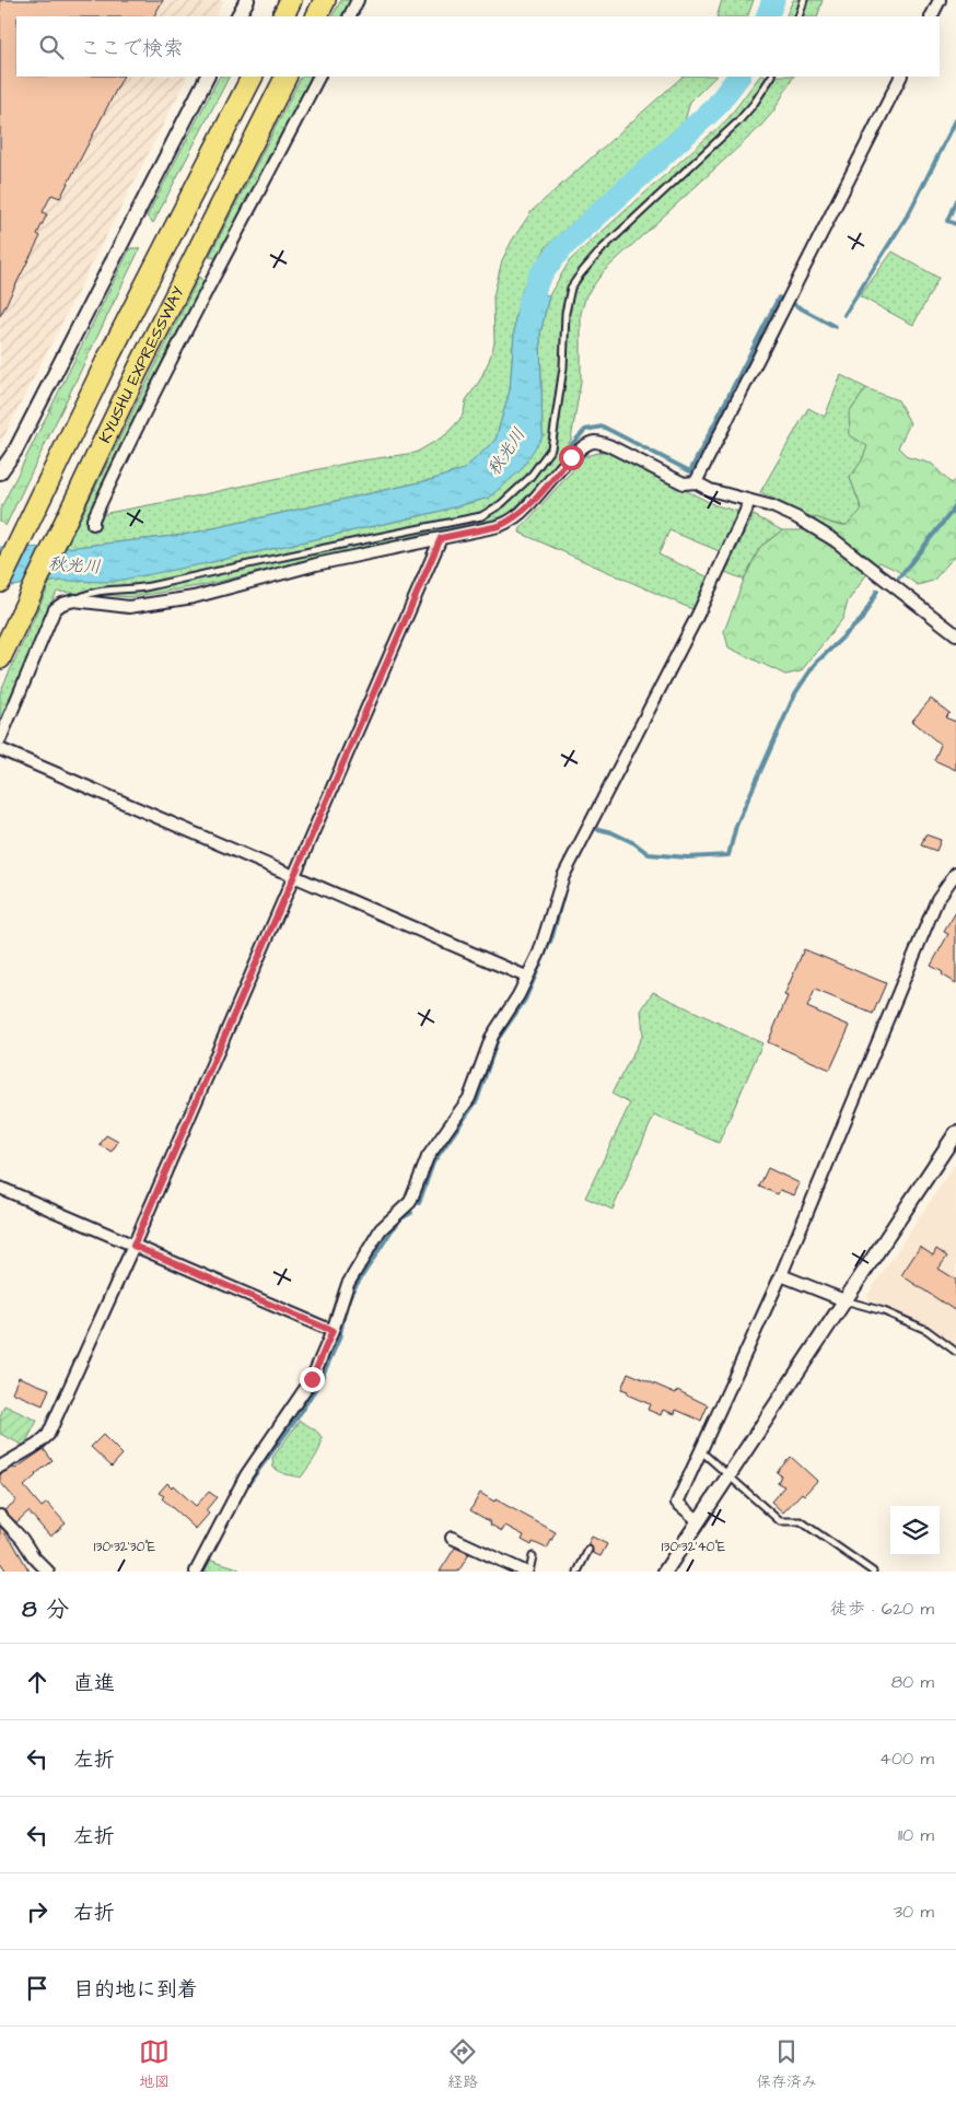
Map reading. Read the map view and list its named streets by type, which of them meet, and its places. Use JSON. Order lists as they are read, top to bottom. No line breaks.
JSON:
{"streets":{"highway":["KYUSHU EXPRESSWAY"]},"water":["秋光川"],"page":{"search":"ここで検索","heading":["8 分","徒歩 · 620 m"],"list":[["直進","80 m"],["左折","400 m"],["左折","110 m"],["右折","30 m"],"目的地に到着"],"nav":["地図","経路","保存済み"]},"coordinates":["130°32'30\"E","130°32'40\"E"]}
